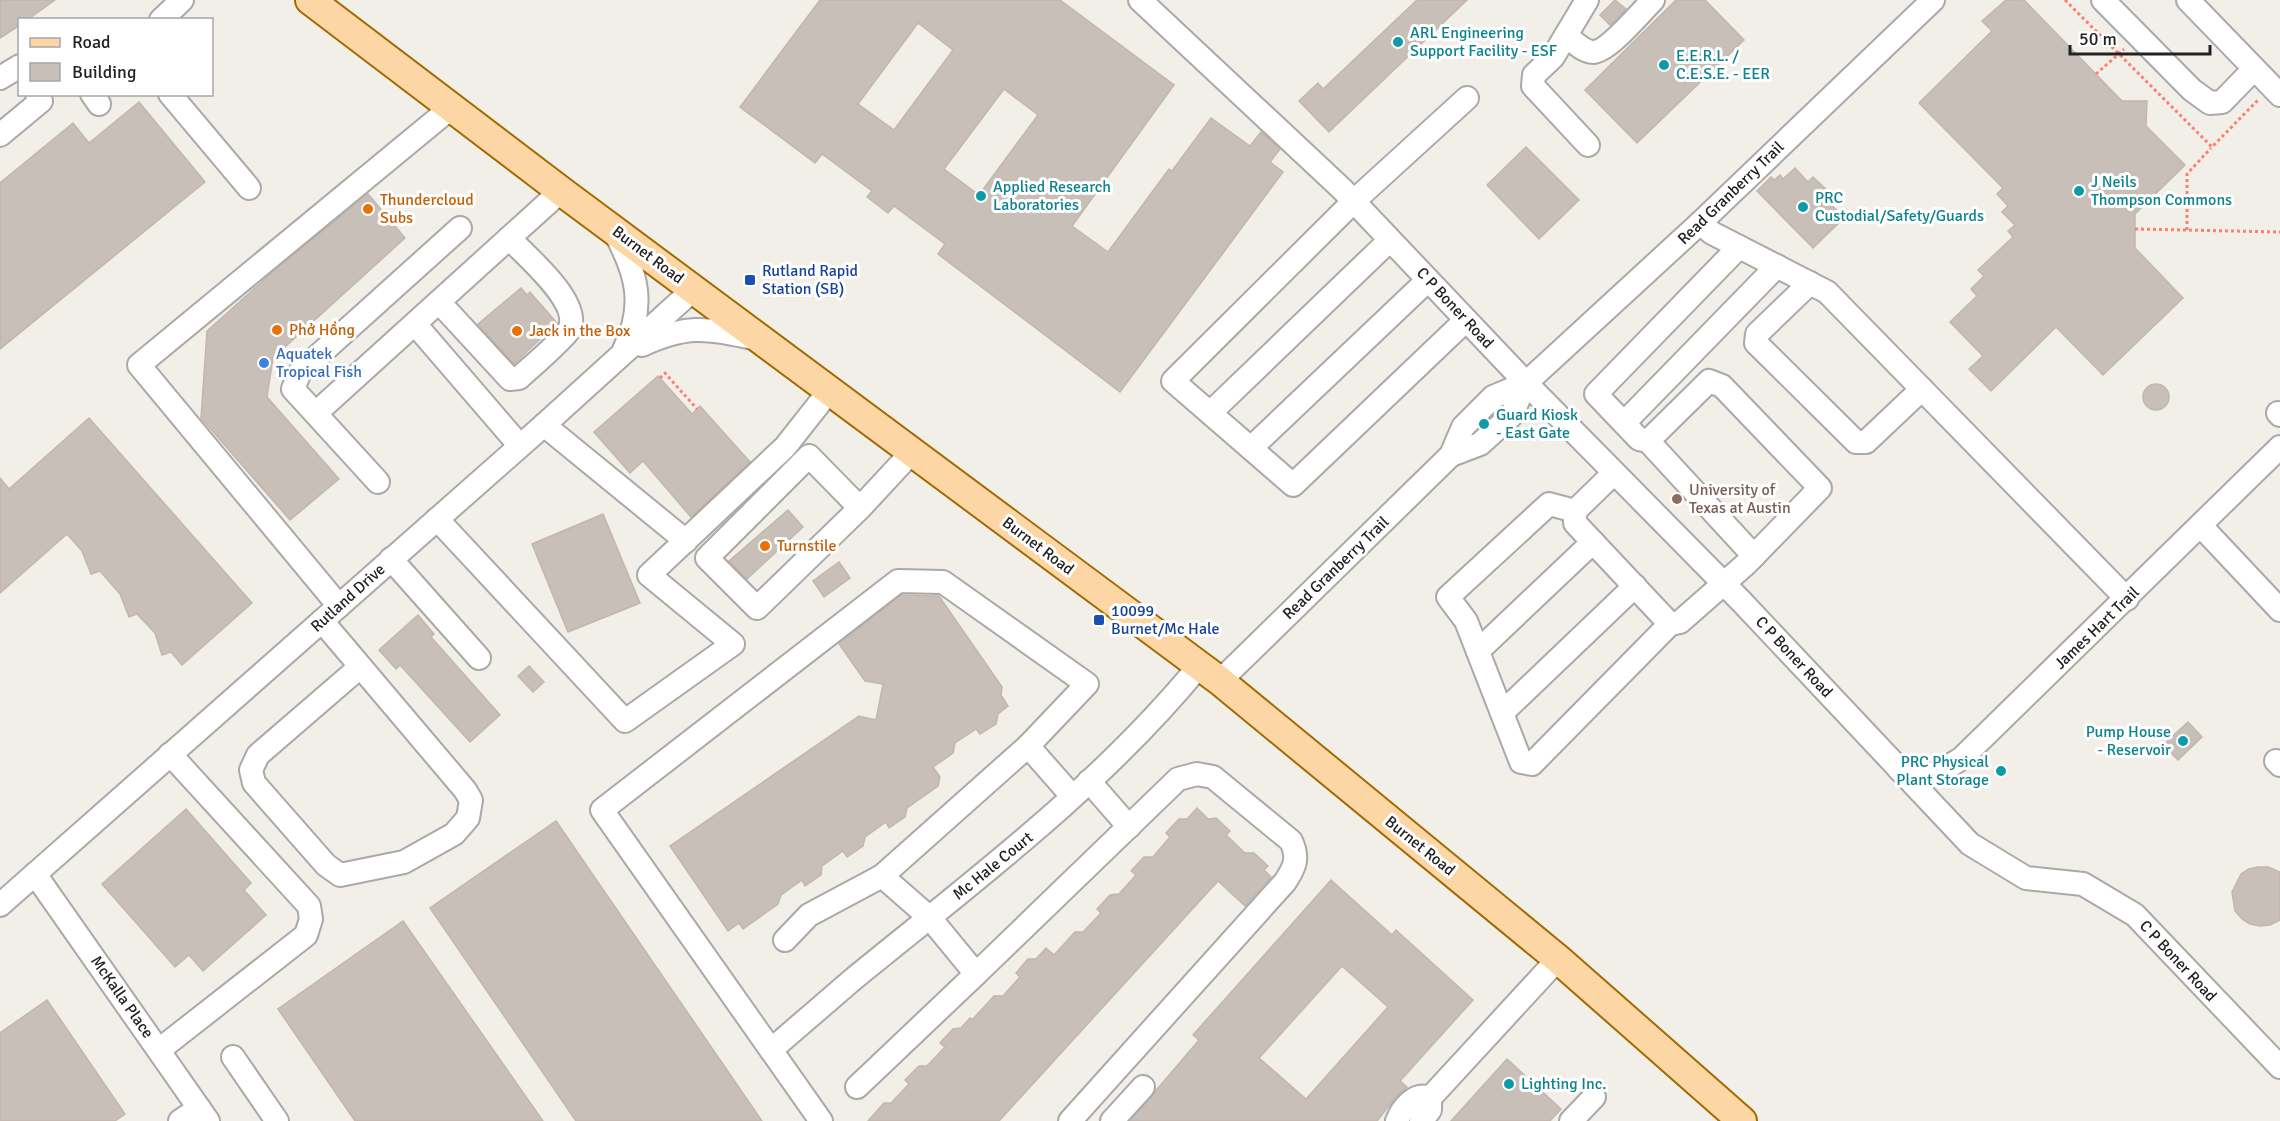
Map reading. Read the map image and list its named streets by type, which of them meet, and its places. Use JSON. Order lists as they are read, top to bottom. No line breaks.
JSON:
{"streets":{"main road":["Burnet Road"],"street":["Read Granberry Trail","C P Boner Road","Rutland Drive","James Hart Trail","Mc Hale Court","McKalla Place"]},"crossings":[["Read Granberry Trail","Burnet Road"],["Read Granberry Trail","C P Boner Road"],["Read Granberry Trail","Mc Hale Court"],["Burnet Road","Rutland Drive"],["Burnet Road","Mc Hale Court"],["C P Boner Road","James Hart Trail"],["Rutland Drive","McKalla Place"]],"places":{"other":["ARL Engineering Support Facility - ESF","E.E.R.L. / C.E.S.E. - EER","J Neils Thompson Commons","Applied Research Laboratories","PRC Custodial/Safety/Guards","Thundercloud Subs","Phở Hồng","Jack in the Box","Aquatek Tropical Fish","Guard Kiosk - East Gate","University of Texas at Austin","Turnstile","Pump House - Reservoir","PRC Physical Plant Storage","Lighting Inc."],"transit":["Rutland Rapid Station (SB)","10099 Burnet/Mc Hale"]},"legend":["Road","Building"],"scale_bar":"50 m"}
